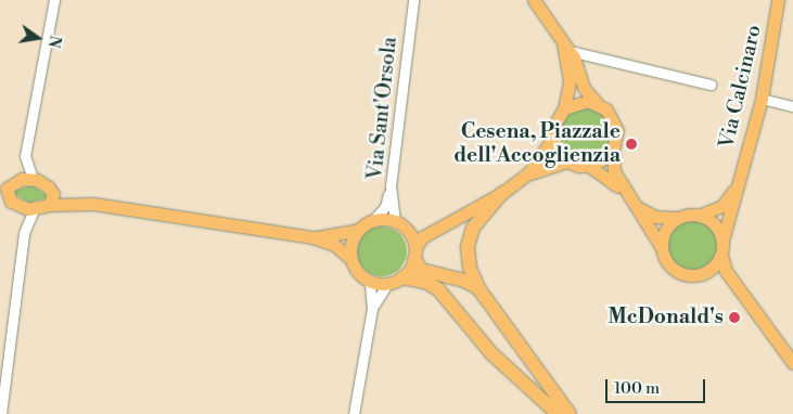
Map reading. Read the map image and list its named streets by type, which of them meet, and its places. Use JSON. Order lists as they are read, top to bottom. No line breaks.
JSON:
{"streets":{"main road":["Via Calcinaro"],"street":["Via Sant'Orsola"]},"places":["Cesena, Piazzale dell'Accoglienzia","McDonald's"],"scale_bar":"100 m","north":"right"}
